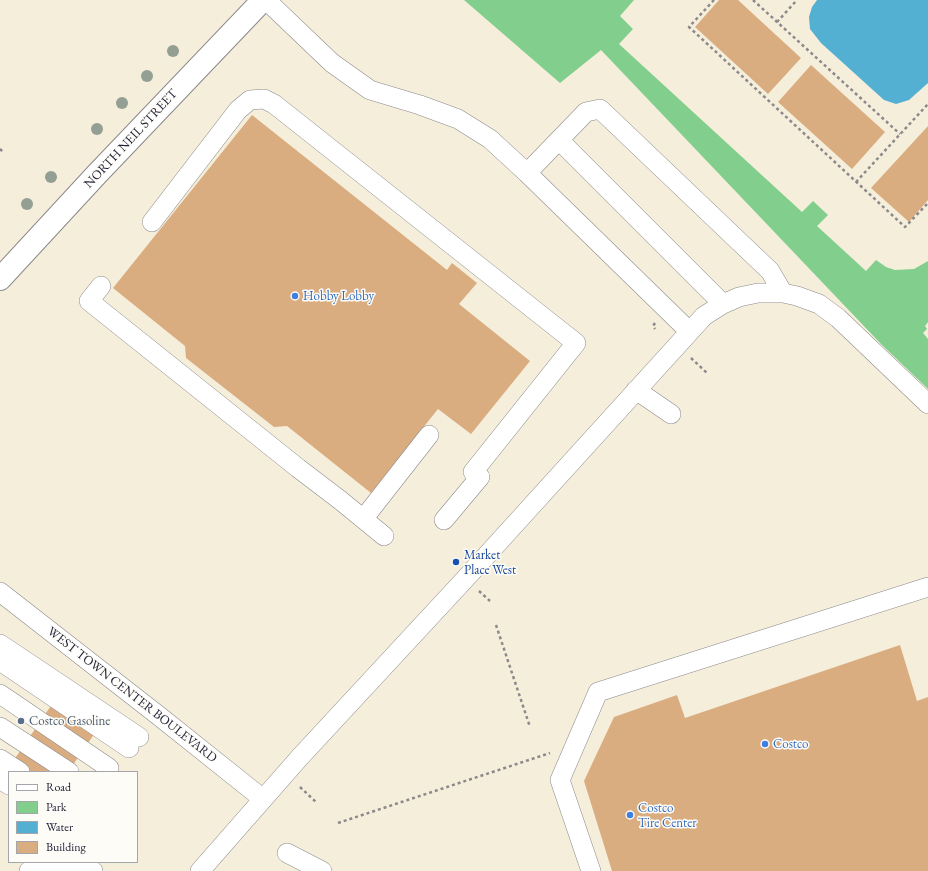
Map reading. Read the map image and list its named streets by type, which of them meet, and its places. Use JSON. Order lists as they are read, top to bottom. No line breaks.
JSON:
{"streets":{"main road":["NORTH NEIL STREET"],"street":["WEST TOWN CENTER BOULEVARD"]},"places":["Hobby Lobby","Market Place West","Costco Gasoline","Costco","Costco Tire Center"],"legend":["Road","Park","Water","Building"]}
